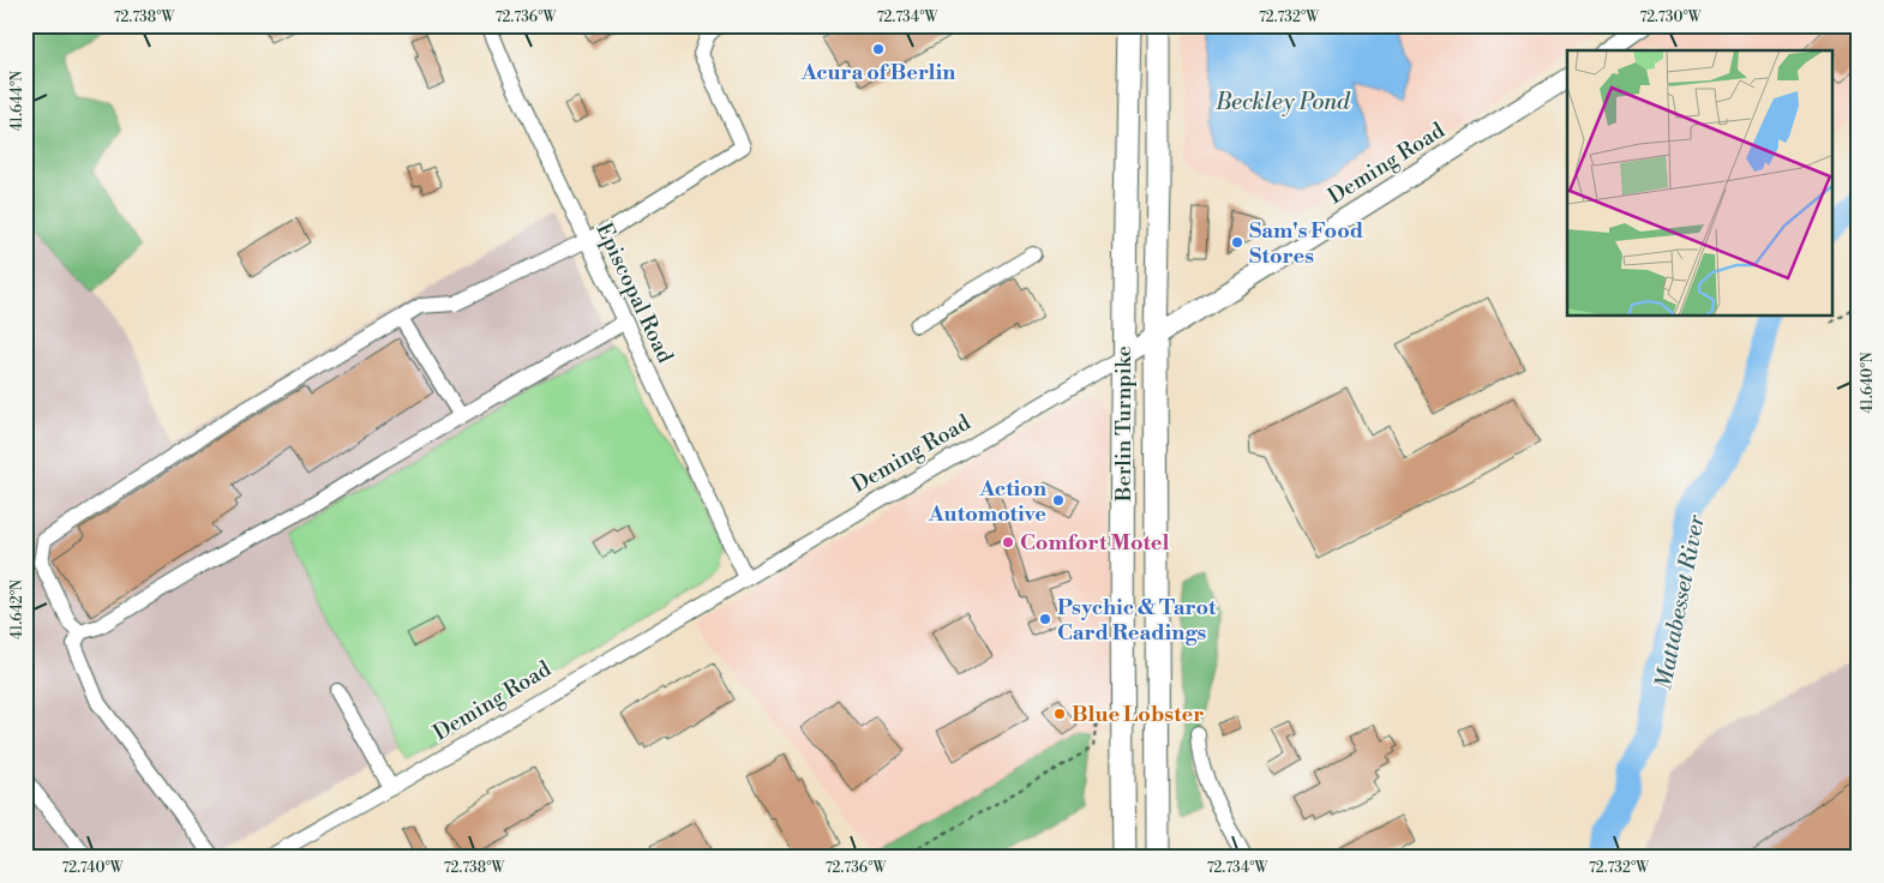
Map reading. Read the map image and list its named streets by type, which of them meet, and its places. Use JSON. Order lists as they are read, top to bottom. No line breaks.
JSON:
{"streets":{"highway":["Berlin Turnpike"],"main road":["Deming Road"],"street":["Episcopal Road"]},"crossings":[["Deming Road","Episcopal Road"],["Deming Road","Berlin Turnpike"]],"water":["Beckley Pond","Mattabesset River"],"places":["Acura of Berlin","Sam's Food Stores","Action Automotive","Comfort Motel","Psychic & Tarot Card Readings","Blue Lobster"],"coordinates":["72.738°W","72.736°W","72.734°W","72.732°W","72.730°W","41.644°N","41.640°N","41.642°N","72.740°W"]}
